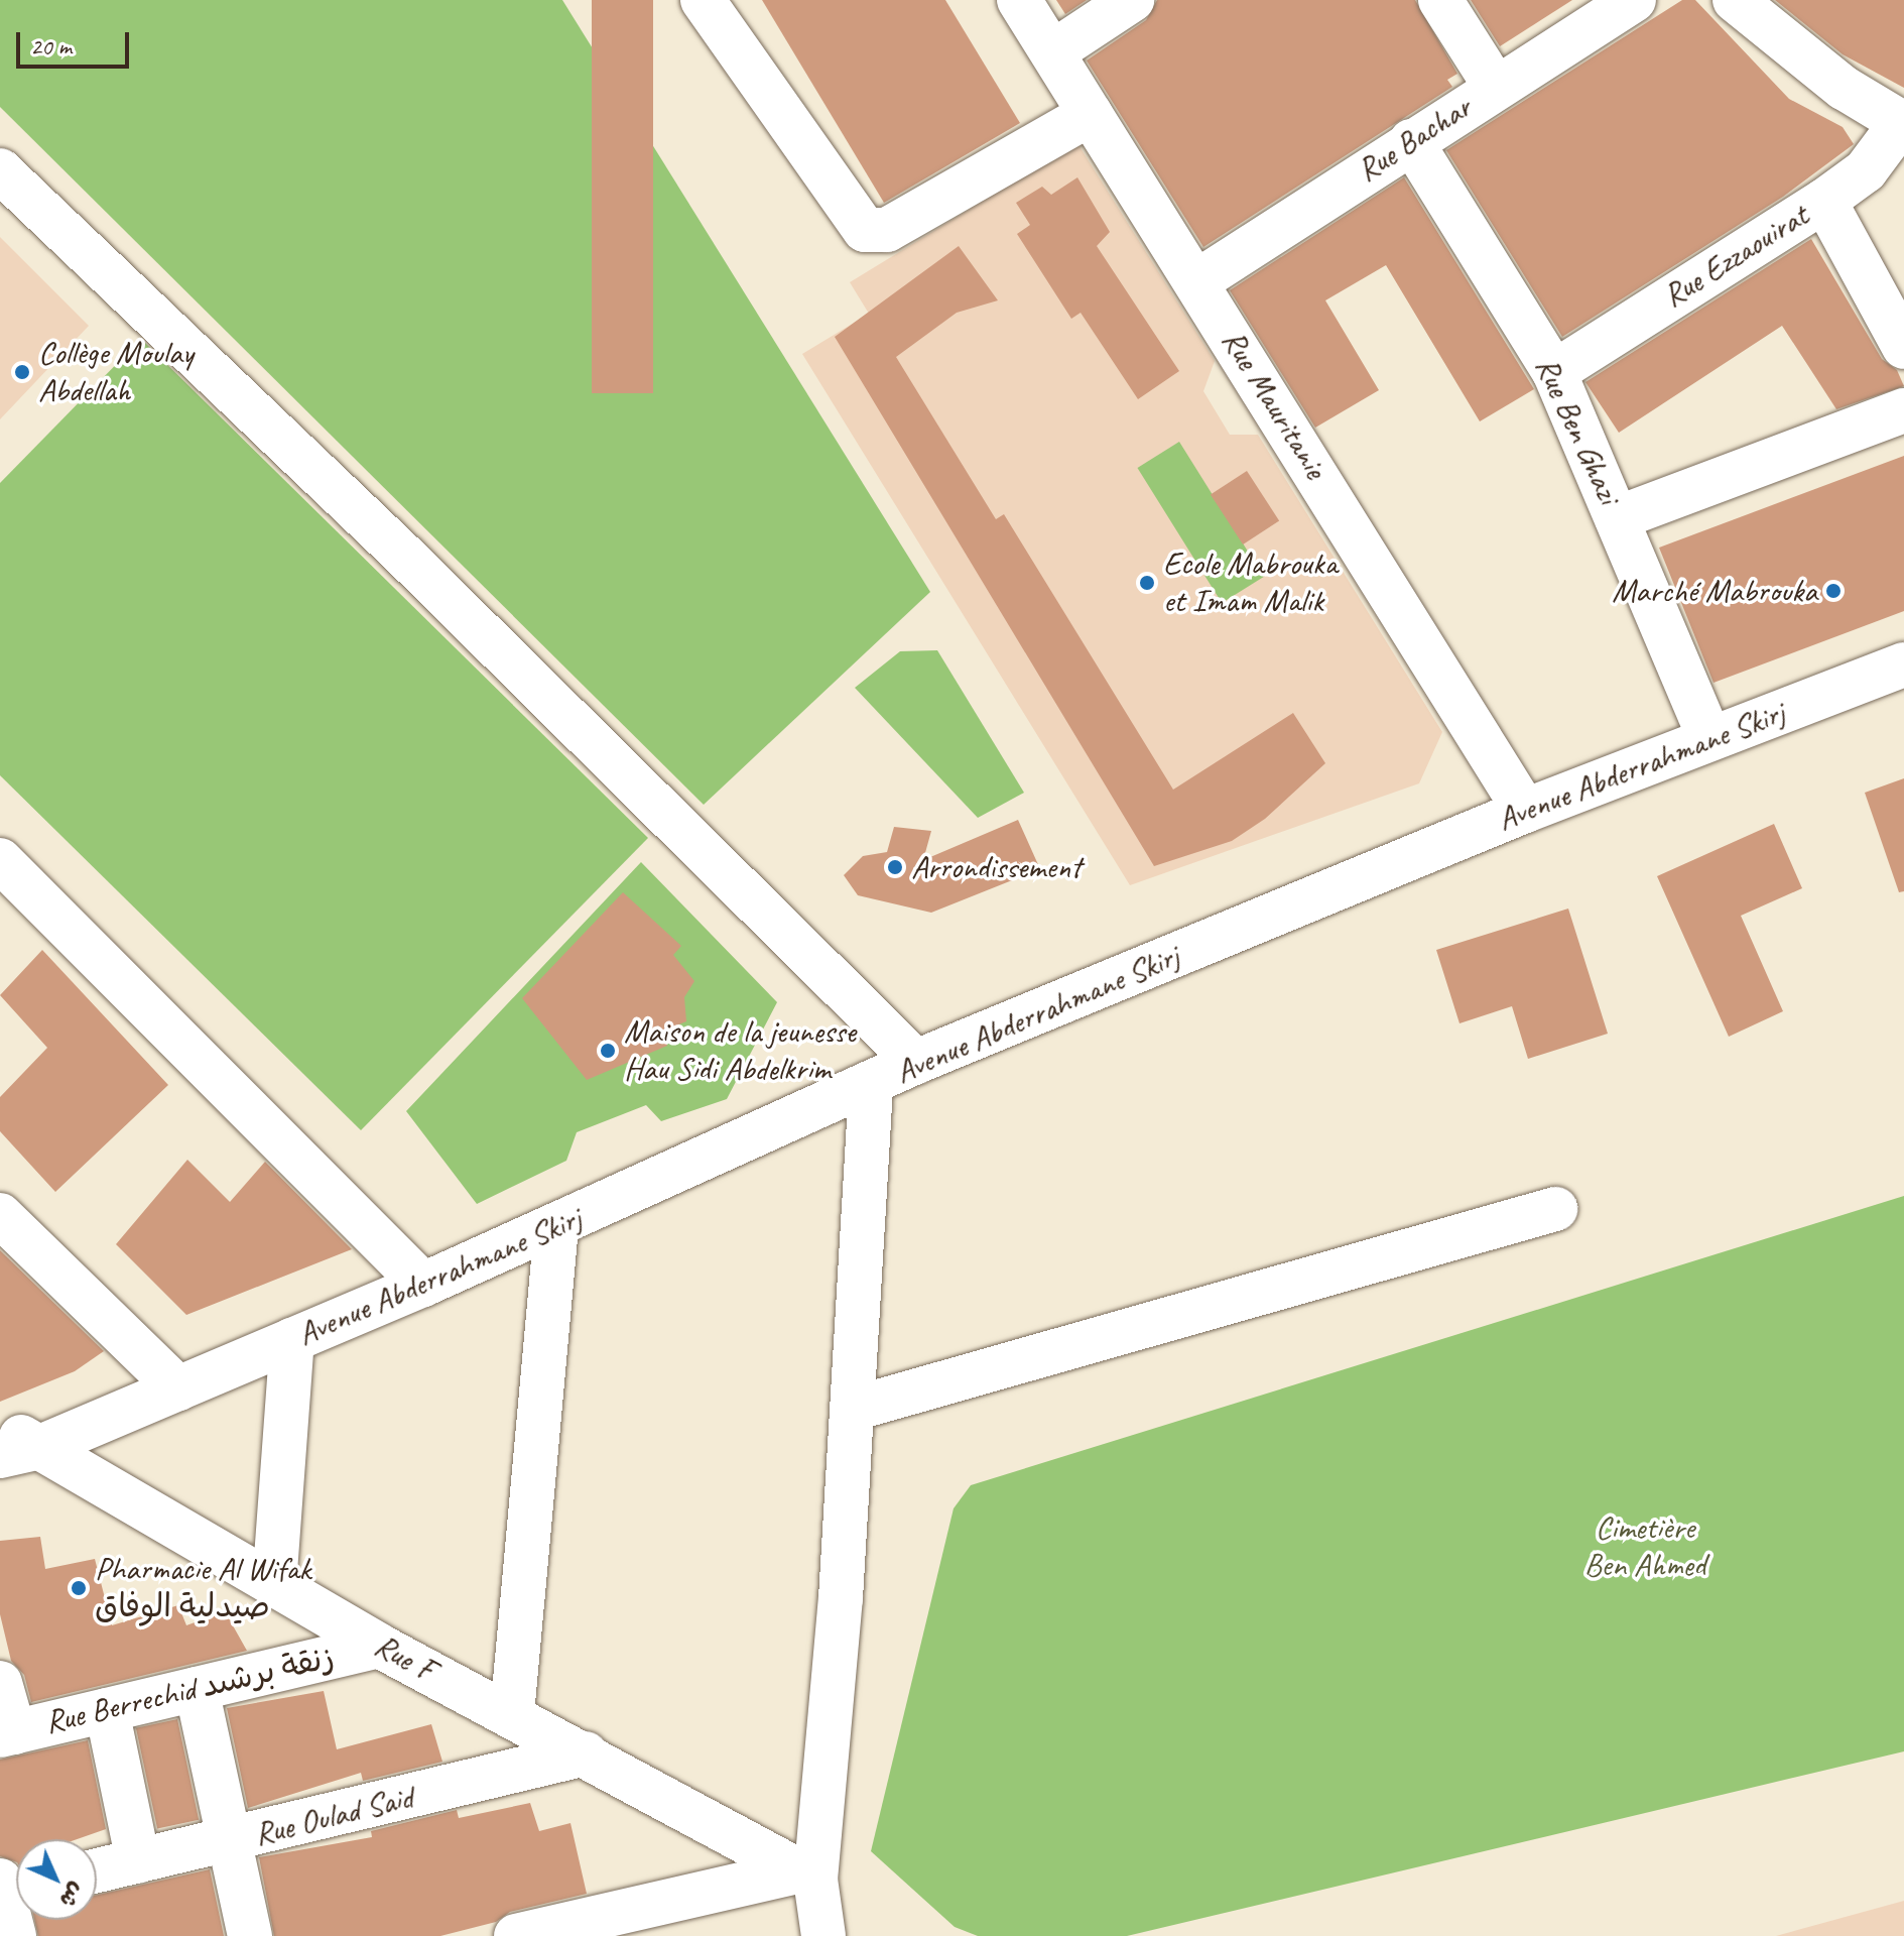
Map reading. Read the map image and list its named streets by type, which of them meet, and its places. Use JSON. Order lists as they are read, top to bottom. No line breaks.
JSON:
{"streets":{"street":["Rue Bachar","Rue Ezzaouirat","Rue Mauritanie","Rue Ben Ghazi","Avenue Abderrahmane Skirj","Rue F","Rue Berrechid زنقة برشىد","Rue Oulad Said"]},"crossings":[["Rue Bachar","Rue Mauritanie"],["Rue Bachar","Rue Ben Ghazi"],["Rue Ezzaouirat","Rue Ben Ghazi"],["Rue Mauritanie","Avenue Abderrahmane Skirj"],["Rue Ben Ghazi","Avenue Abderrahmane Skirj"],["Avenue Abderrahmane Skirj","Rue F"],["Rue F","Rue Berrechid زنقة برشىد"],["Rue F","Rue Oulad Said"]],"parks":["Cimetière Ben Ahmed"],"places":["Collège Moulay Abdellah","Ecole Mabrouka et Imam Malik","Marché Mabrouka","Arrondissement","Maison de la jeunesse Hau Sidi Abdelkrim","Pharmacie Al Wifak صيدلية الوفاق"],"scale_bar":"20 m","north":"bottom right"}
